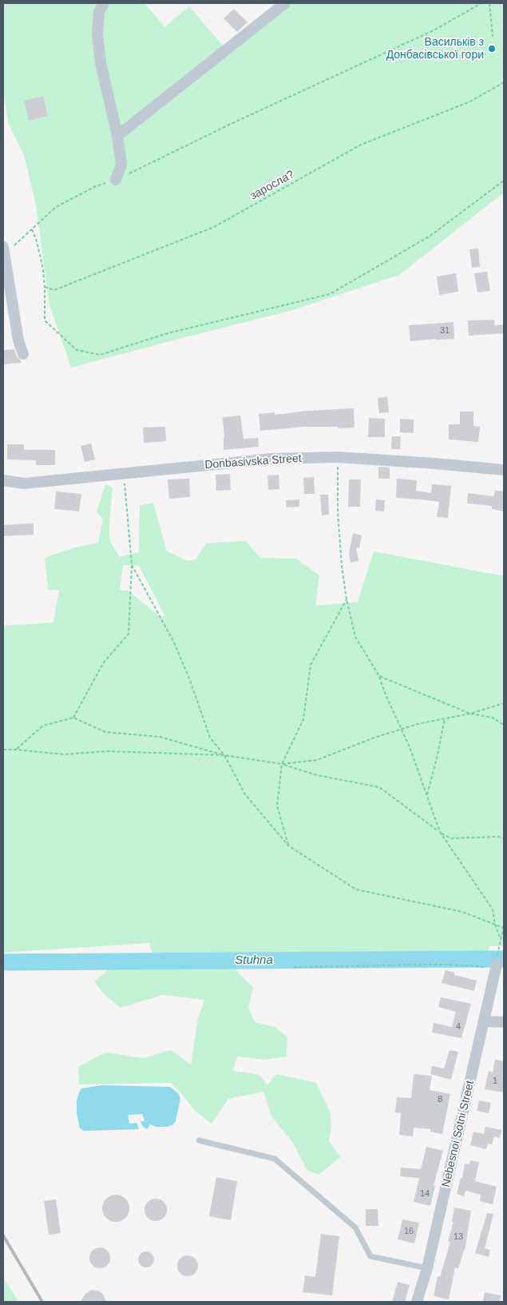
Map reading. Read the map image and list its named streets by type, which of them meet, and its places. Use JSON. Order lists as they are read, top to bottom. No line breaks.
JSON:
{"streets":{"street":["Donbasivska Street","Nebesnoi Sotni Street"],"path":["заросла?"]},"water":["Stuhna"],"places":["Васильків з Донбасівської гори"],"house_numbers":["31","4","1","8","14","16","13"]}
